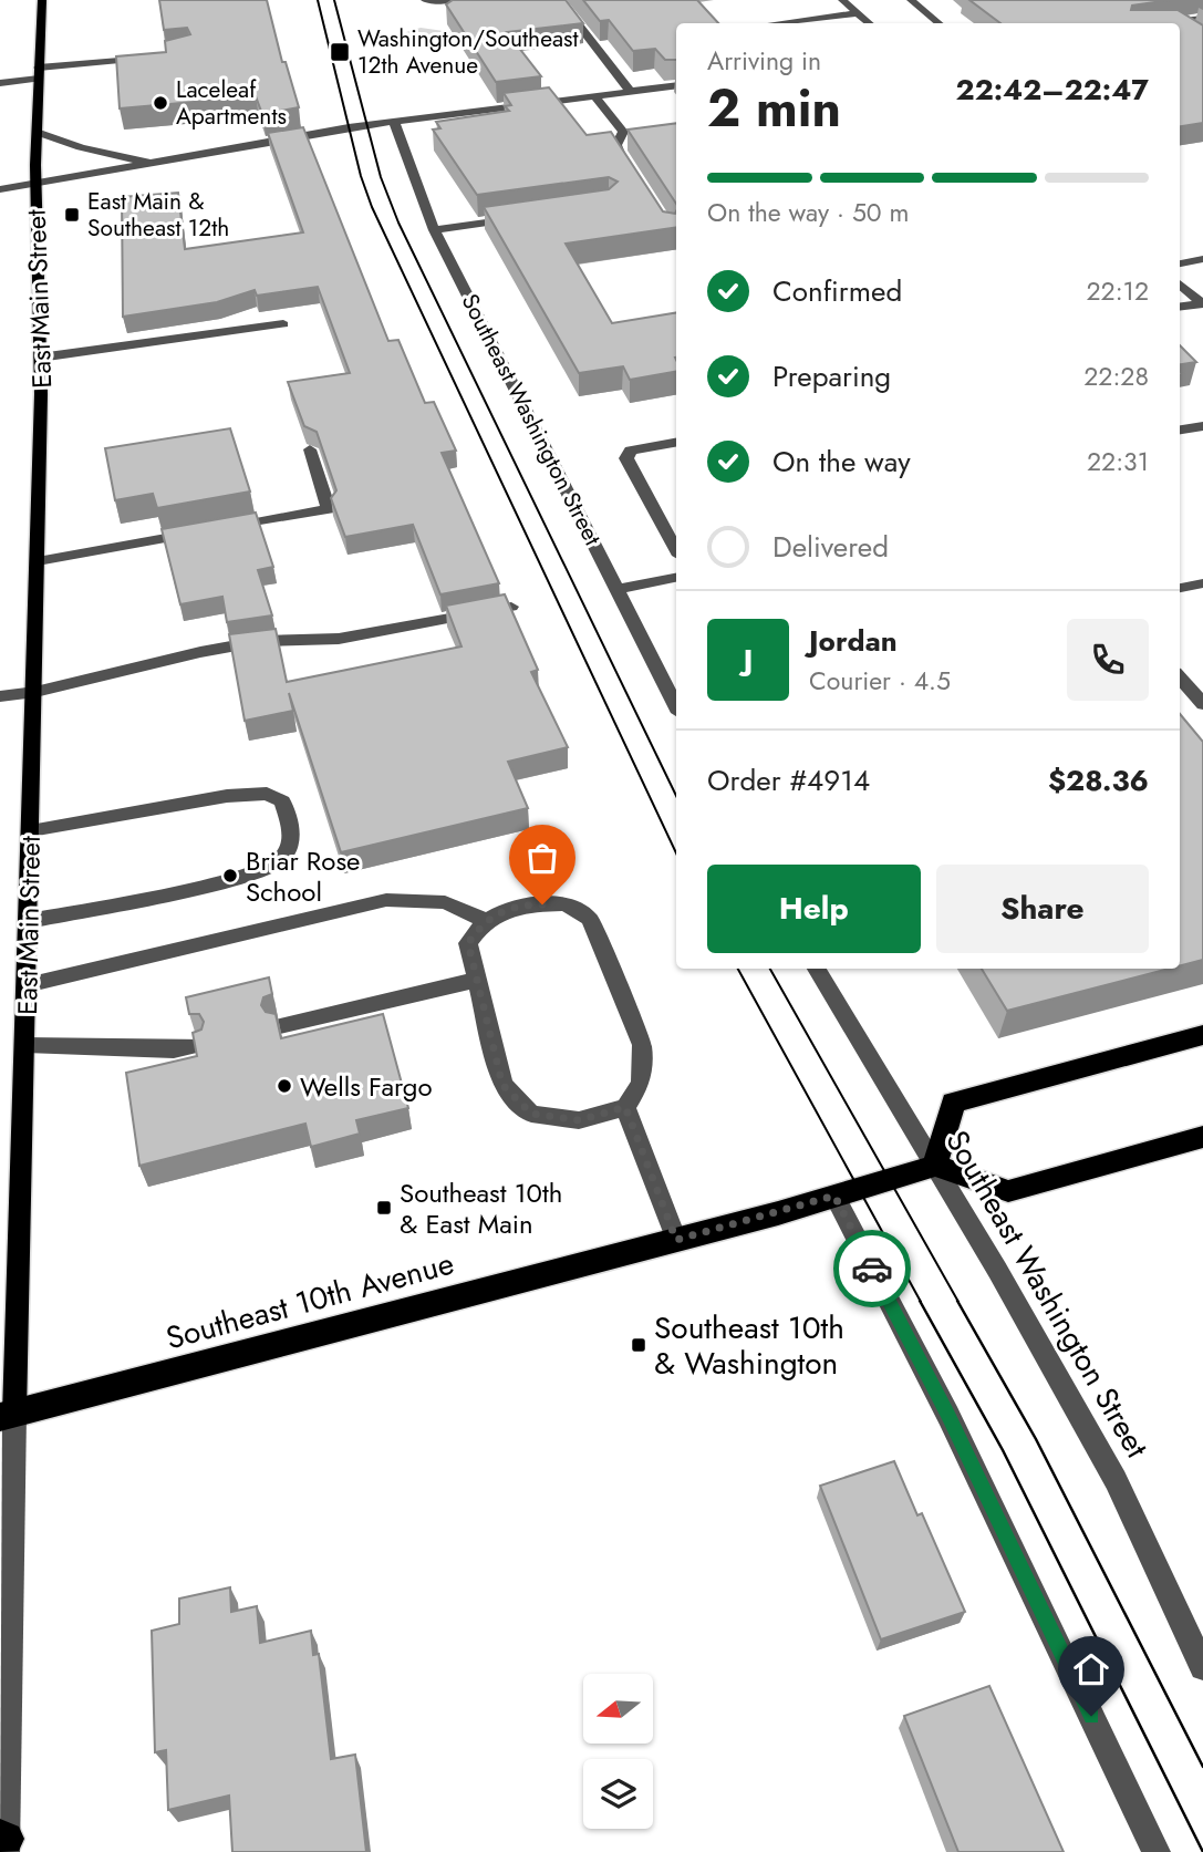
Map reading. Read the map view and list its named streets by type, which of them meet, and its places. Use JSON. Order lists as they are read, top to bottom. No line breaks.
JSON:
{"streets":{"highway":["Southeast 10th Avenue"],"main road":["East Main Street"],"street":["Southeast Washington Street"]},"crossings":[["East Main Street","Southeast 10th Avenue"],["Southeast Washington Street","Southeast 10th Avenue"]],"places":{"transit":["Washington/Southeast 12th Avenue","East Main & Southeast 12th","Southeast 10th & East Main","Southeast 10th & Washington"],"other":["Laceleaf Apartments","Briar Rose School","Wells Fargo"]},"north":"left","page":{"heading":["2 min","Arriving in","22:42–22:47"],"panel":["Jordan","Courier · 4.5","Order #4914","$28.36"],"bar":"On the way · 50 m","list":[["Confirmed","22:12"],["Preparing","22:28"],["On the way","22:31"],"Delivered"],"round":"J","buttons":["Help","Share"]}}
